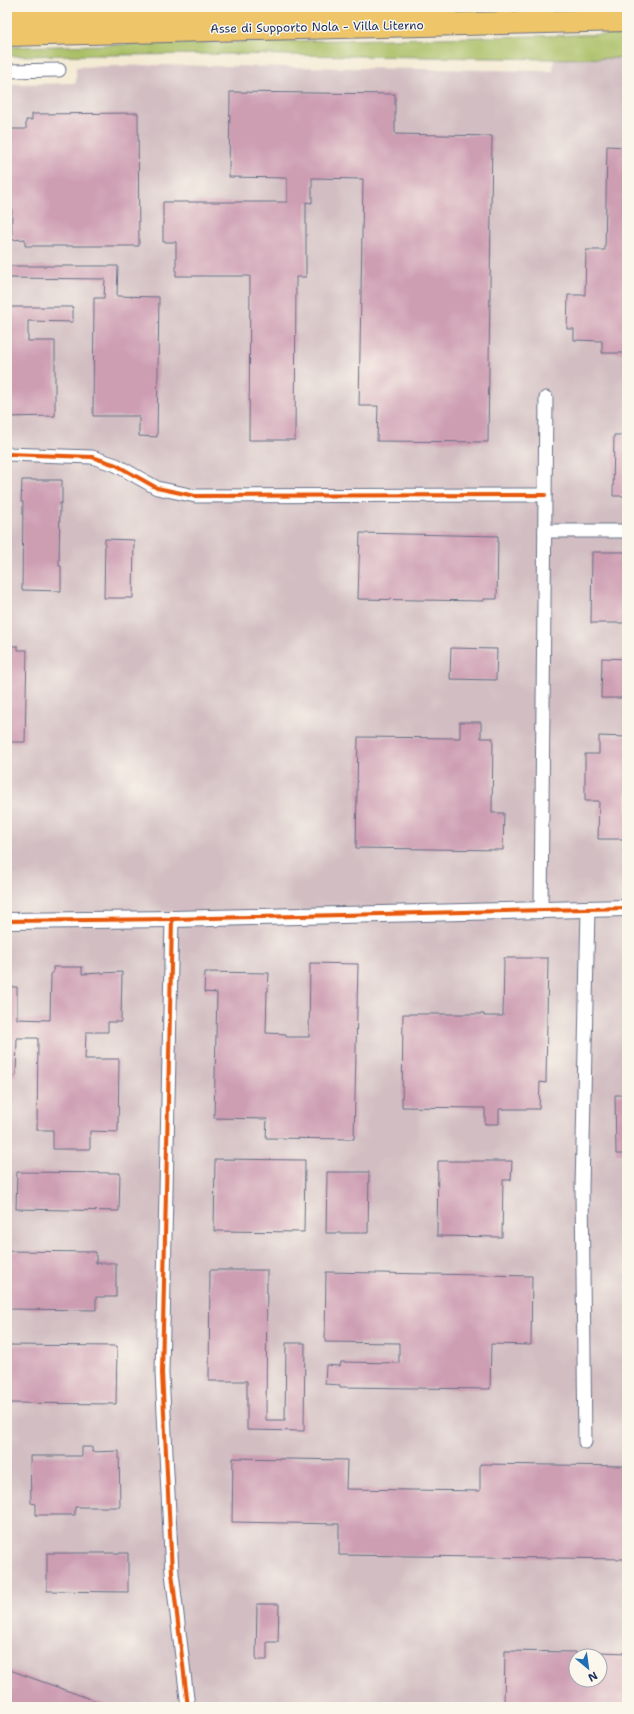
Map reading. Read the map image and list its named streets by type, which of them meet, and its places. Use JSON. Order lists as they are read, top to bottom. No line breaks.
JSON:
{"streets":{"highway":["Asse di Supporto Nola - Villa Literno"]},"north":"bottom right"}
